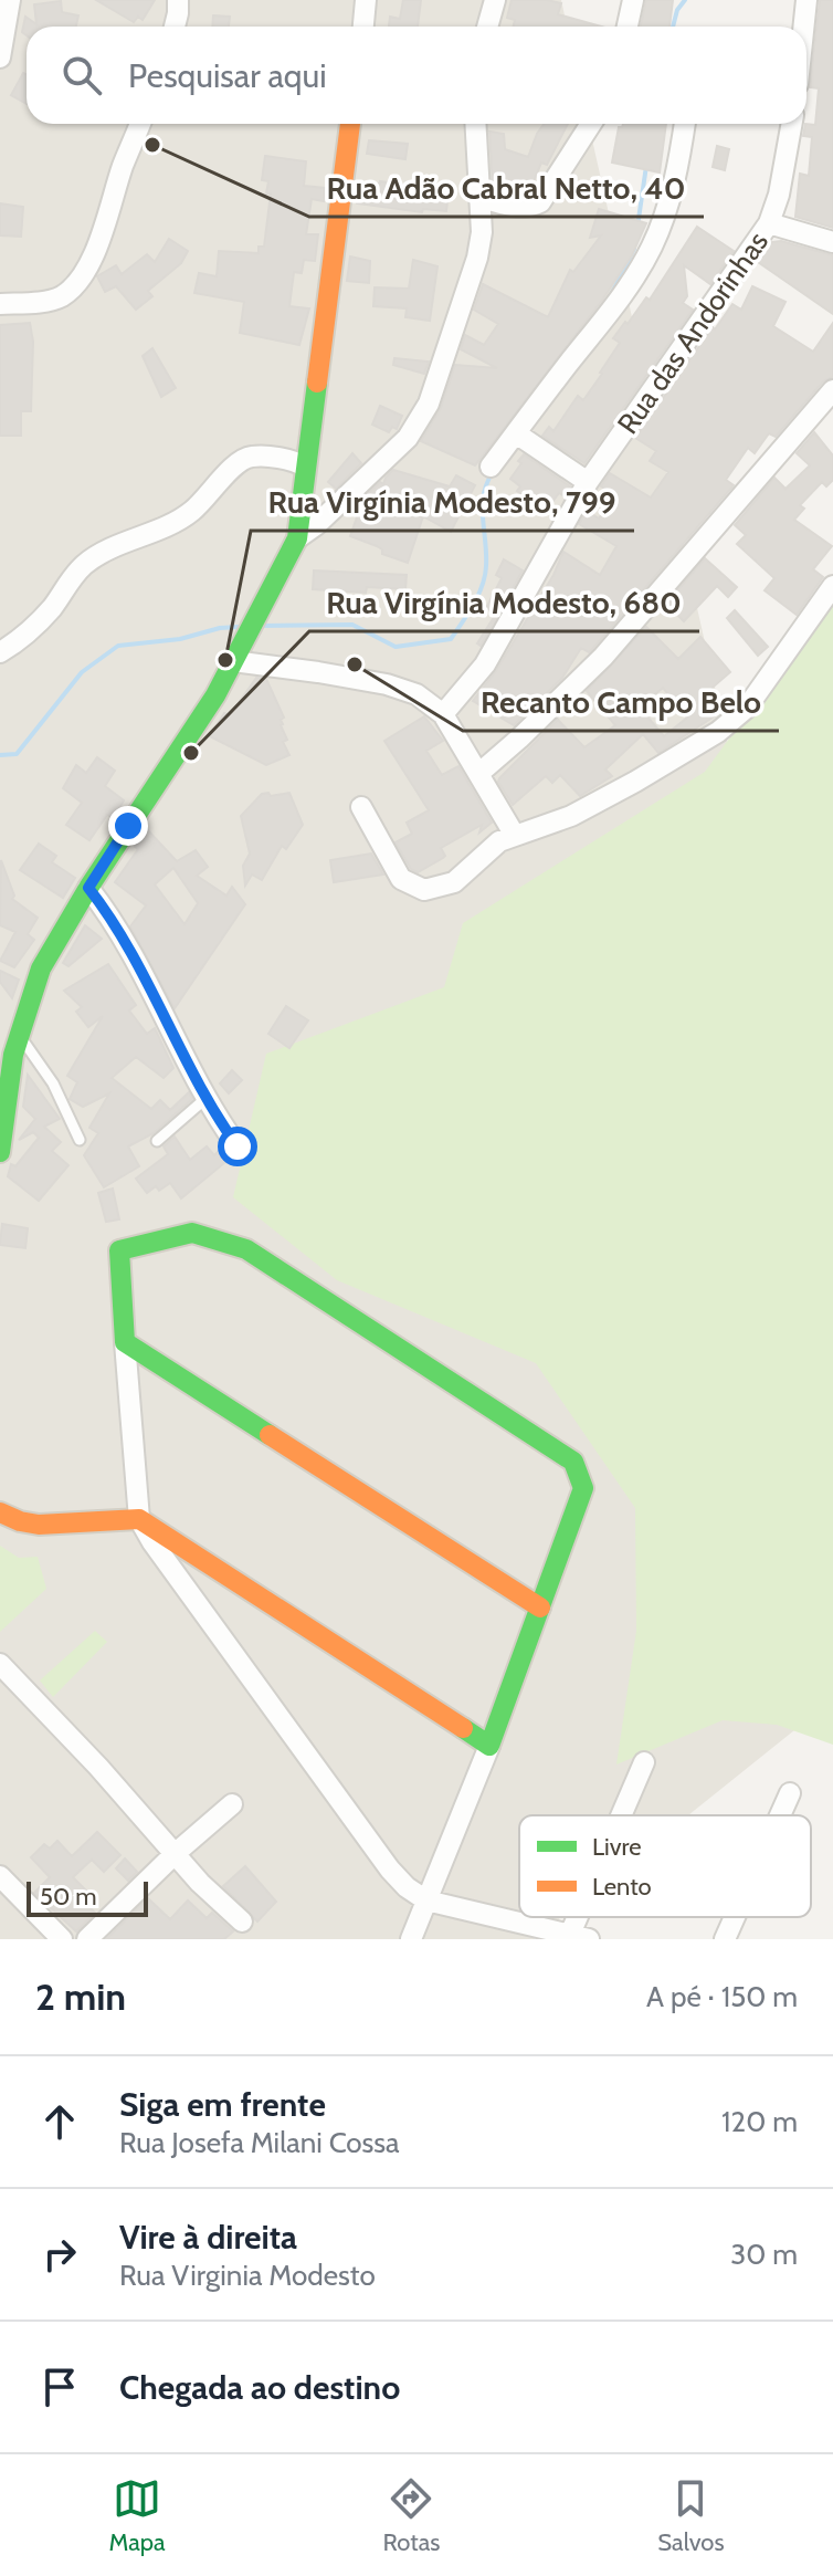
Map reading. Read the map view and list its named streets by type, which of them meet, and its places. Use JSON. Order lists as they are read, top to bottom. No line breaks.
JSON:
{"streets":{"street":["Rua das Andorinhas"]},"places":["Rua Adão Cabral Netto, 40","Rua Virgínia Modesto, 799","Recanto Campo Belo","Rua Virgínia Modesto, 680"],"legend":["Livre","Lento"],"scale_bar":"50 m","page":{"search":"Pesquisar aqui","scale":"50 m","heading":["2 min","A pé · 150 m"],"list":[["Siga em frente","Rua Josefa Milani Cossa","120 m"],["Vire à direita","Rua Virginia Modesto","30 m"],"Chegada ao destino"],"nav":["Mapa","Rotas","Salvos"]}}
